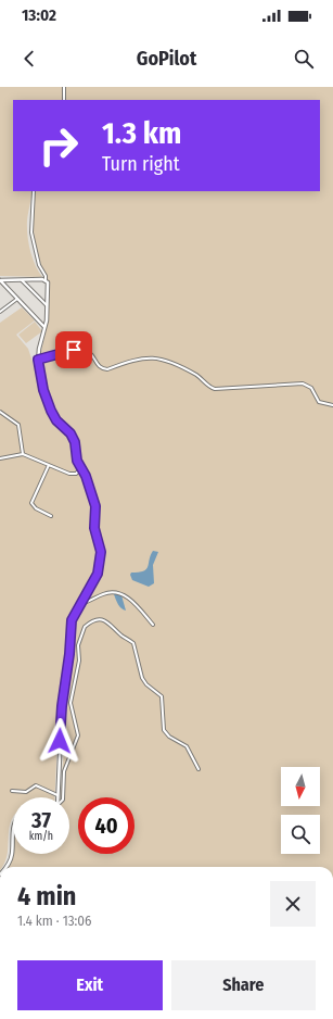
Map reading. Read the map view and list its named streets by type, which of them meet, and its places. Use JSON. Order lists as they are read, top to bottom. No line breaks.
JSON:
{"north":"bottom","page":{"status":"13:02","header":"GoPilot","turn":["1.3 km","Turn right"],"speed":"37 km/h","limit":"40","heading":["4 min","1.4 km · 13:06"],"buttons":["Exit","Share"]}}
